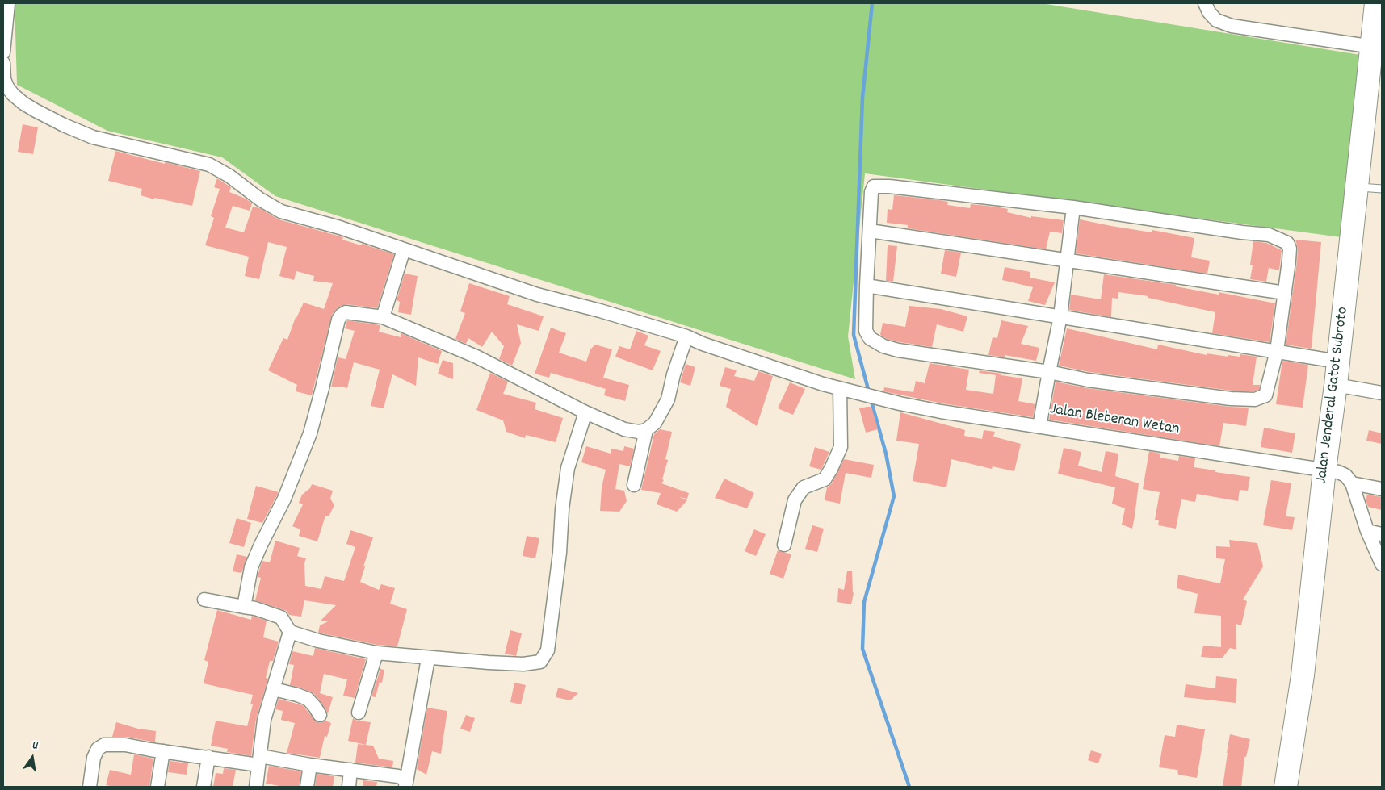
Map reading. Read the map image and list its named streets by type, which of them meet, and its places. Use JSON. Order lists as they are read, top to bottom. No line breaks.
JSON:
{"streets":{"highway":["Jalan Jenderal Gatot Subroto"],"street":["Jalan Bleberan Wetan"]},"crossings":[["Jalan Jenderal Gatot Subroto","Jalan Bleberan Wetan"]],"north":"top"}
